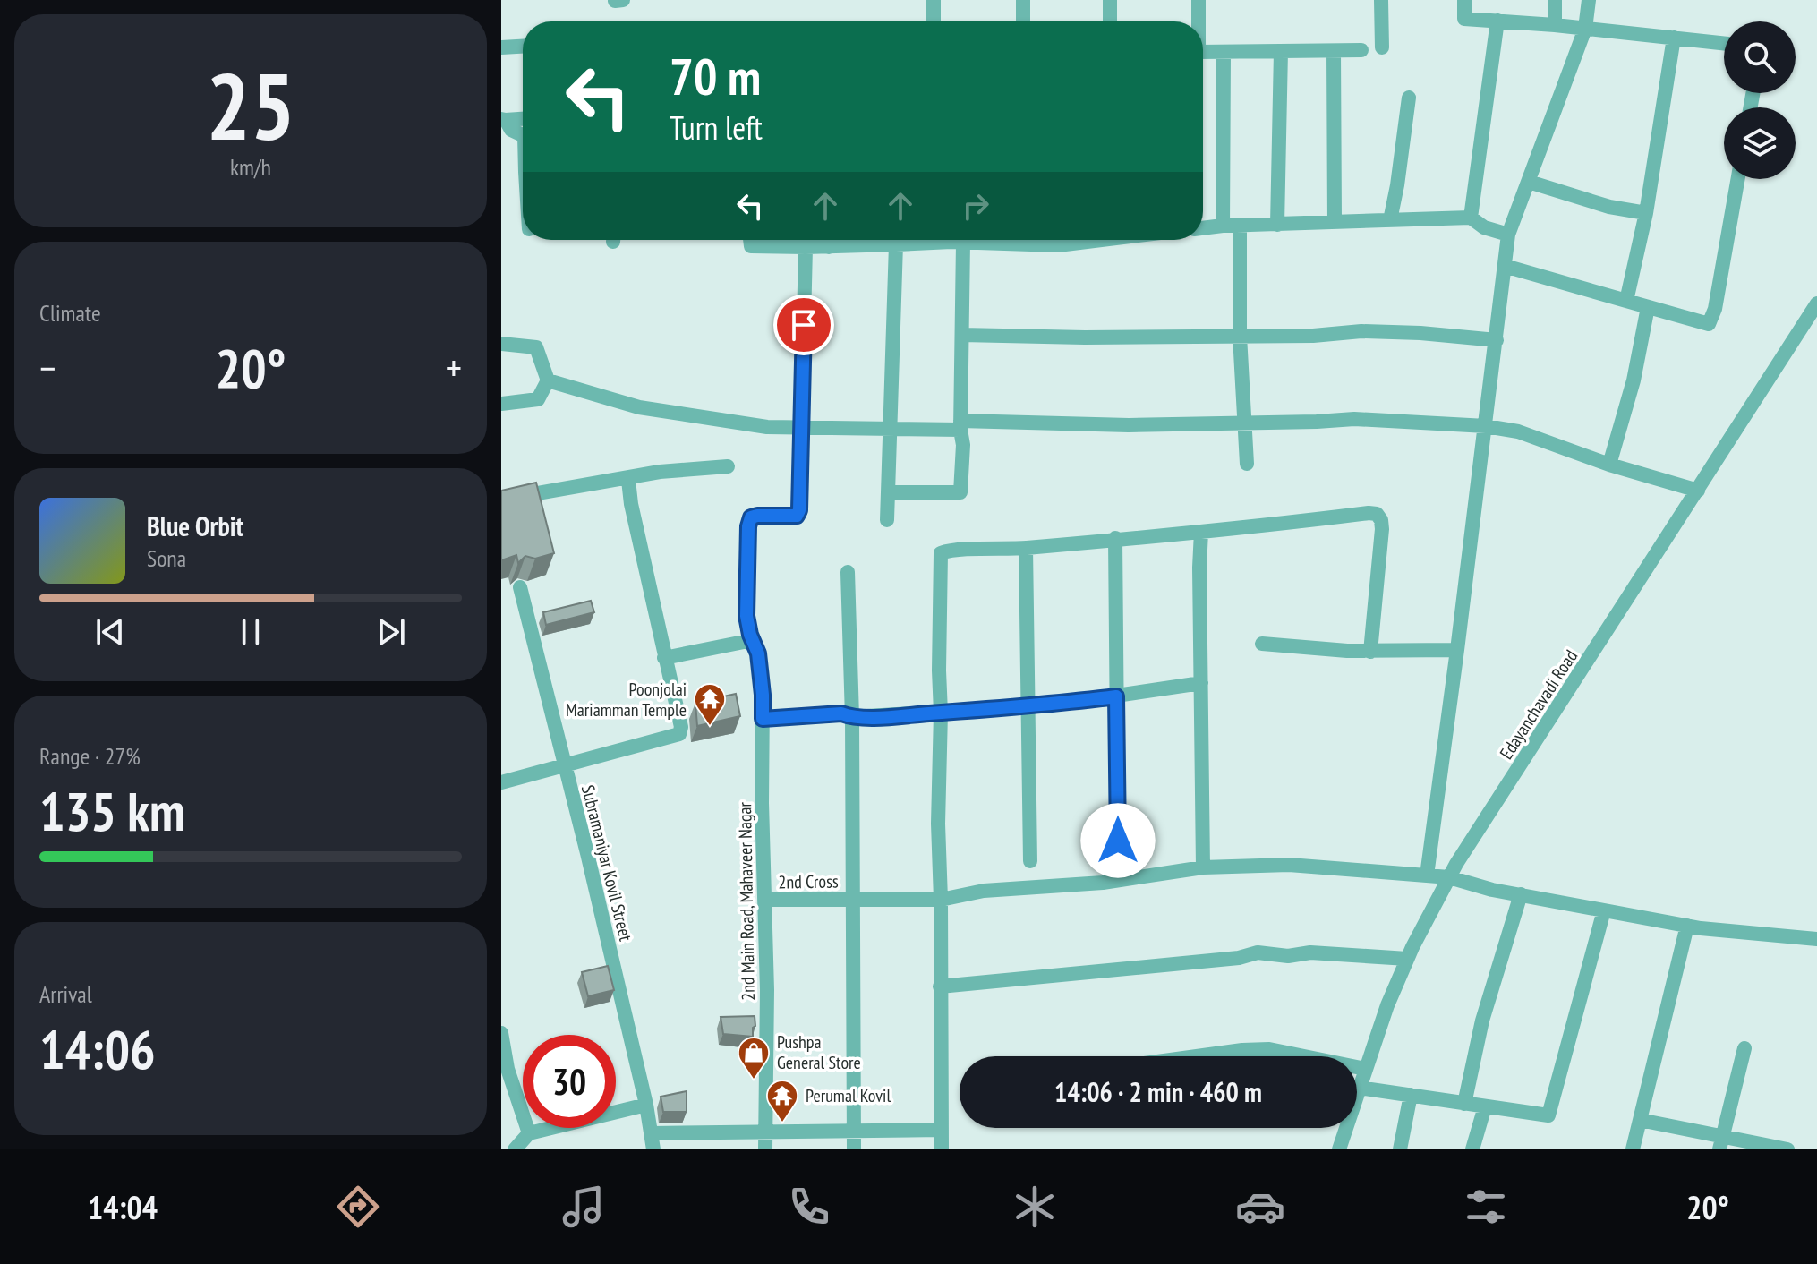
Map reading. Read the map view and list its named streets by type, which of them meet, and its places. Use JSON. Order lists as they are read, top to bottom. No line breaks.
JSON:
{"streets":{"street":["Edayanchavadi Road","Subramaniyar Kovil Street","2nd Cross","2nd Main Road, Mahaveer Nagar"]},"crossings":[["Edayanchavadi Road","2nd Cross"],["2nd Cross","2nd Main Road, Mahaveer Nagar"]],"places":{"temple":["Poonjolai Mariamman Temple","Perumal Kovil"],"shop":["Pushpa General Store"]},"page":{"tile":[["25","km/h"],"Climate",["Range · 27%","135 km"],["Arrival","14:06"]],"turn":["70 m","Turn left"],"heat":["−","20°","+"],"song":["Blue Orbit","Sona"],"limit":"30","trip":"14:06 · 2 min · 460 m","tabs":["14:04","20°"]}}
